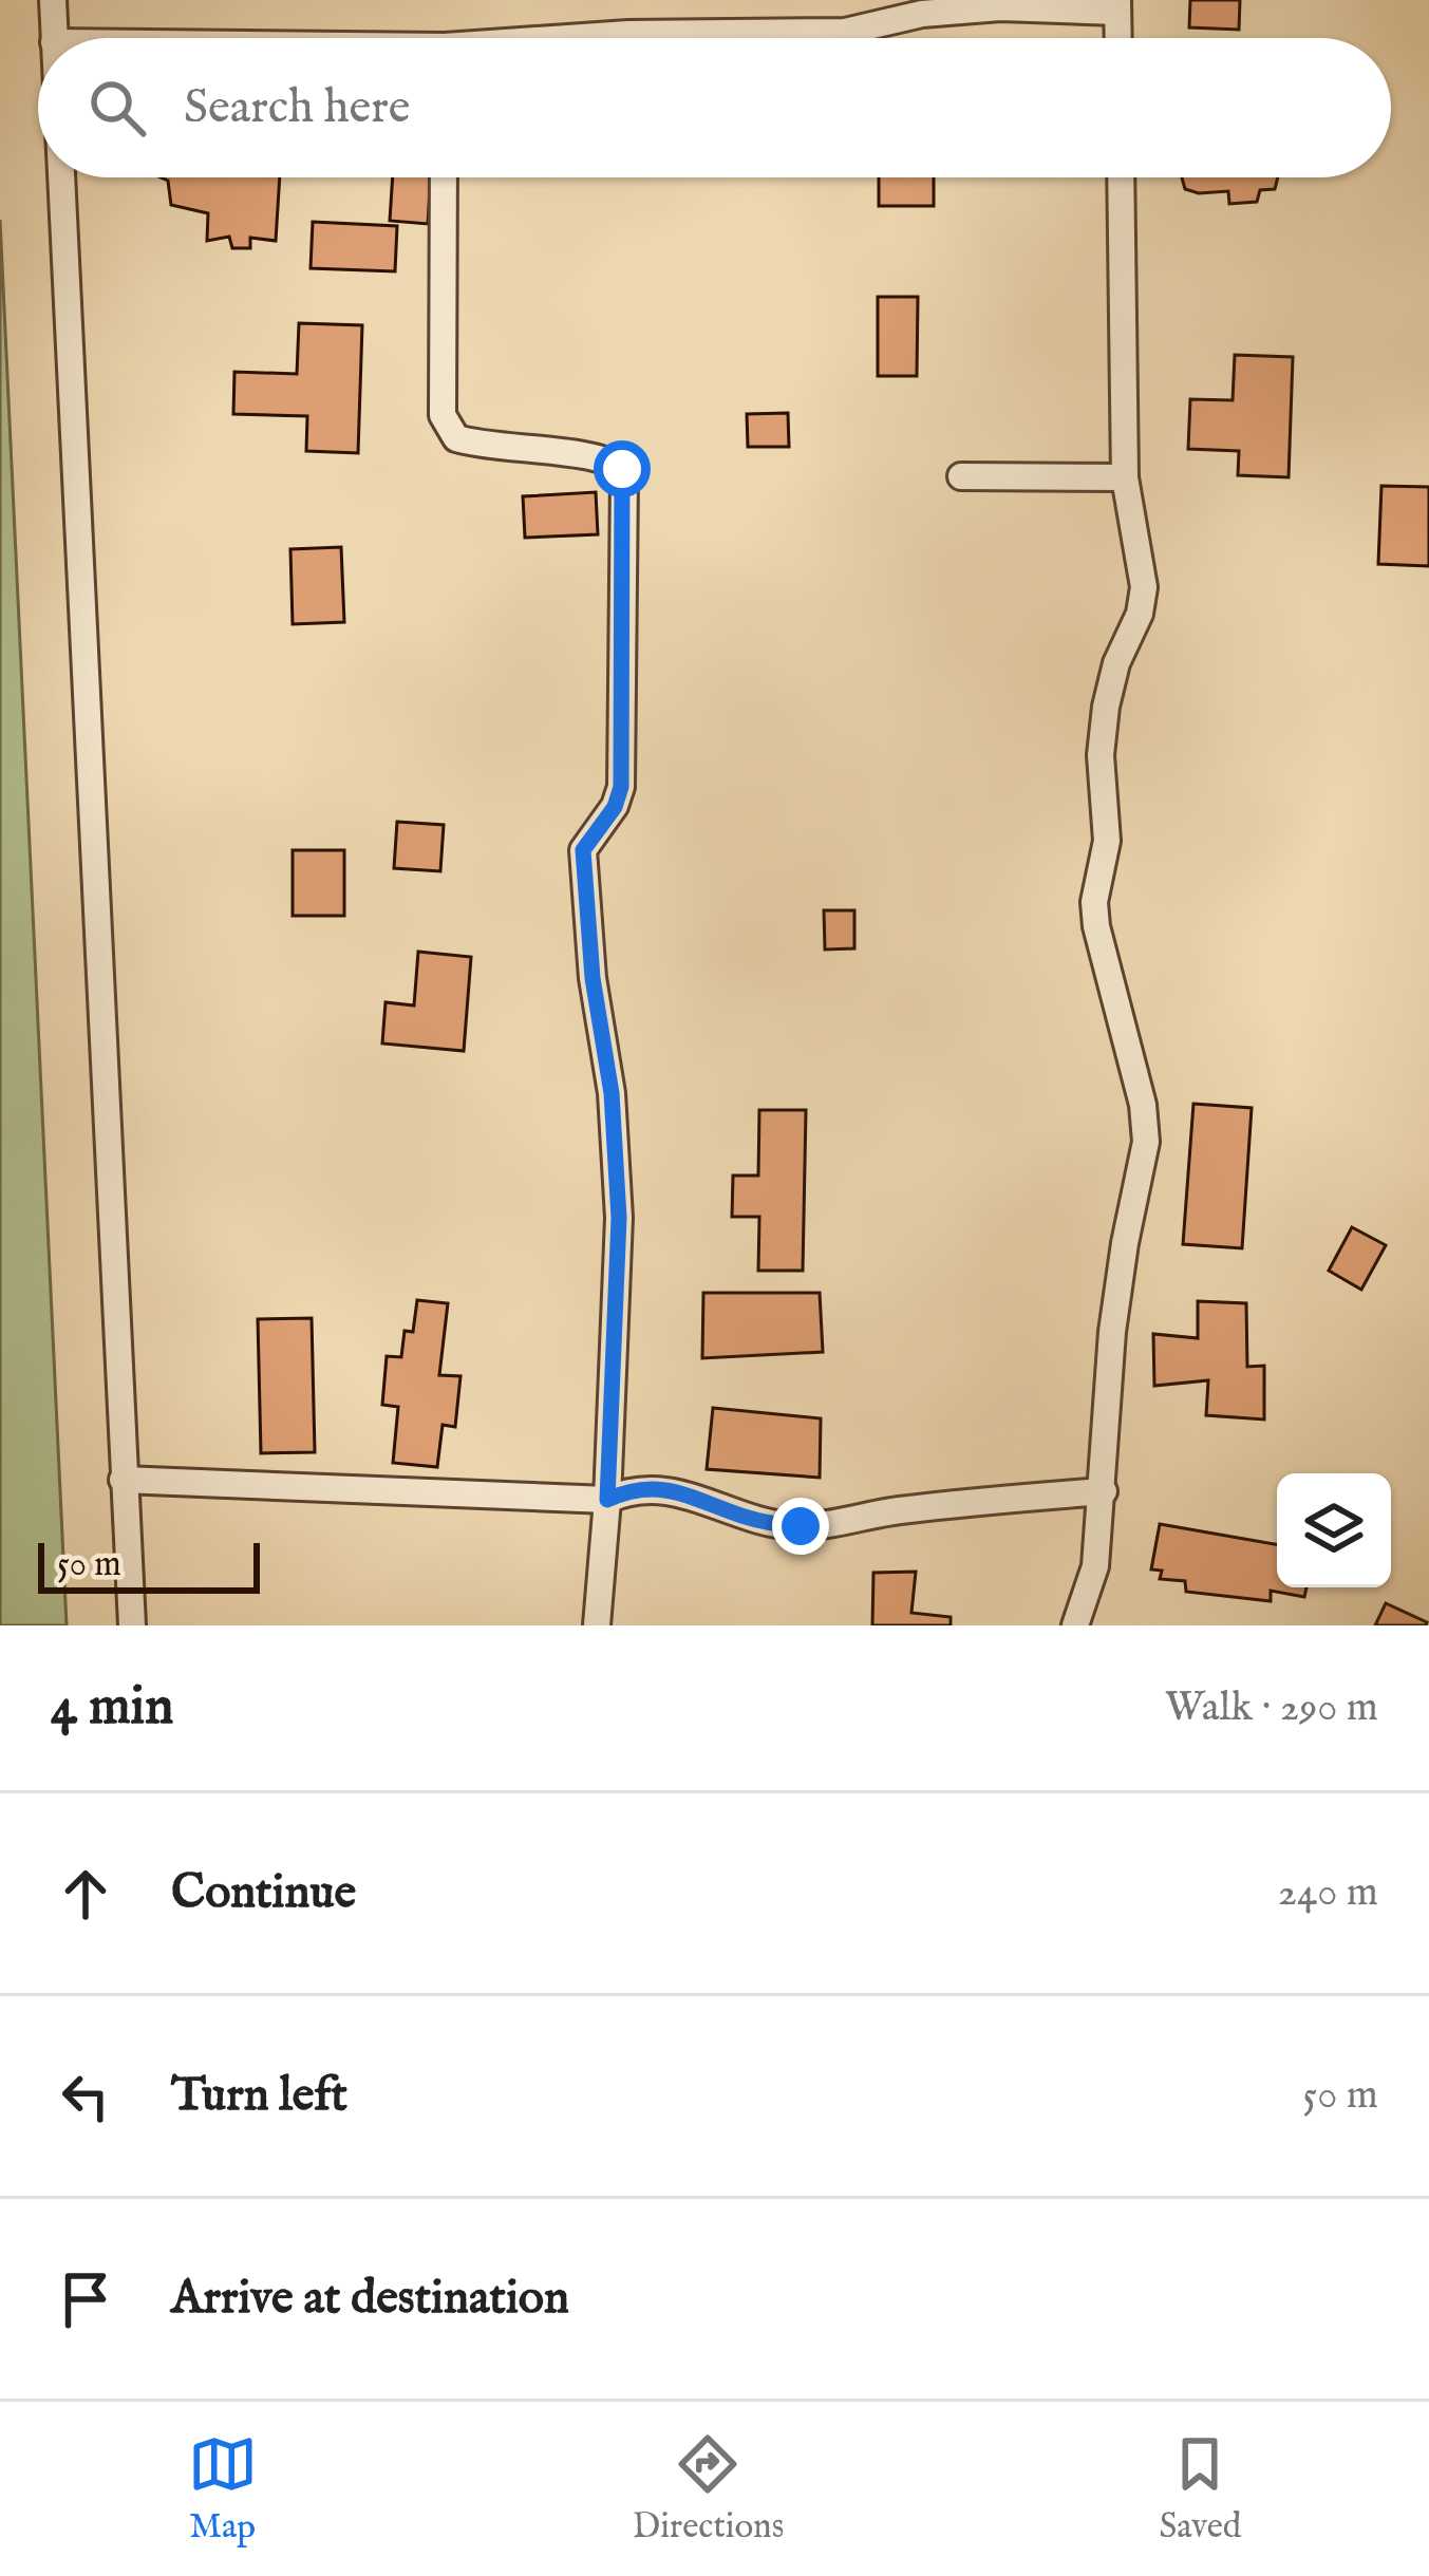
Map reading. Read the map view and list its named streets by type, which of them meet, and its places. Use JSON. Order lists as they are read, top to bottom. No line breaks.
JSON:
{"scale_bar":"50 m","page":{"search":"Search here","scale":"50 m","heading":["4 min","Walk · 290 m"],"list":[["Continue","240 m"],["Turn left","50 m"],"Arrive at destination"],"nav":["Map","Directions","Saved"]}}
